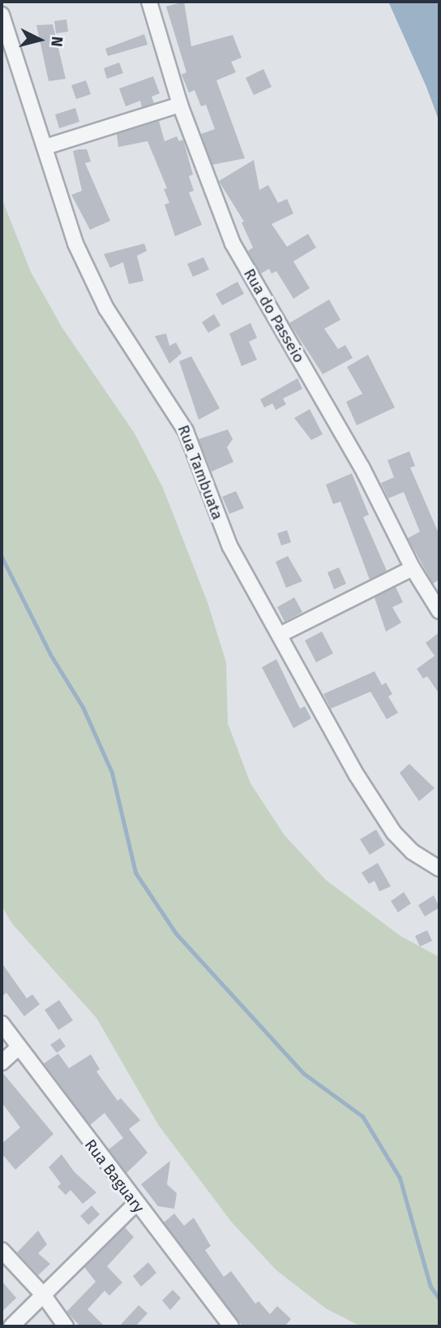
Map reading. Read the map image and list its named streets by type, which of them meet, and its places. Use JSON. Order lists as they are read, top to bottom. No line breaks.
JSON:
{"streets":{"street":["Rua do Passeio","Rua Tambuata","Rua Baguary"]},"north":"right"}
